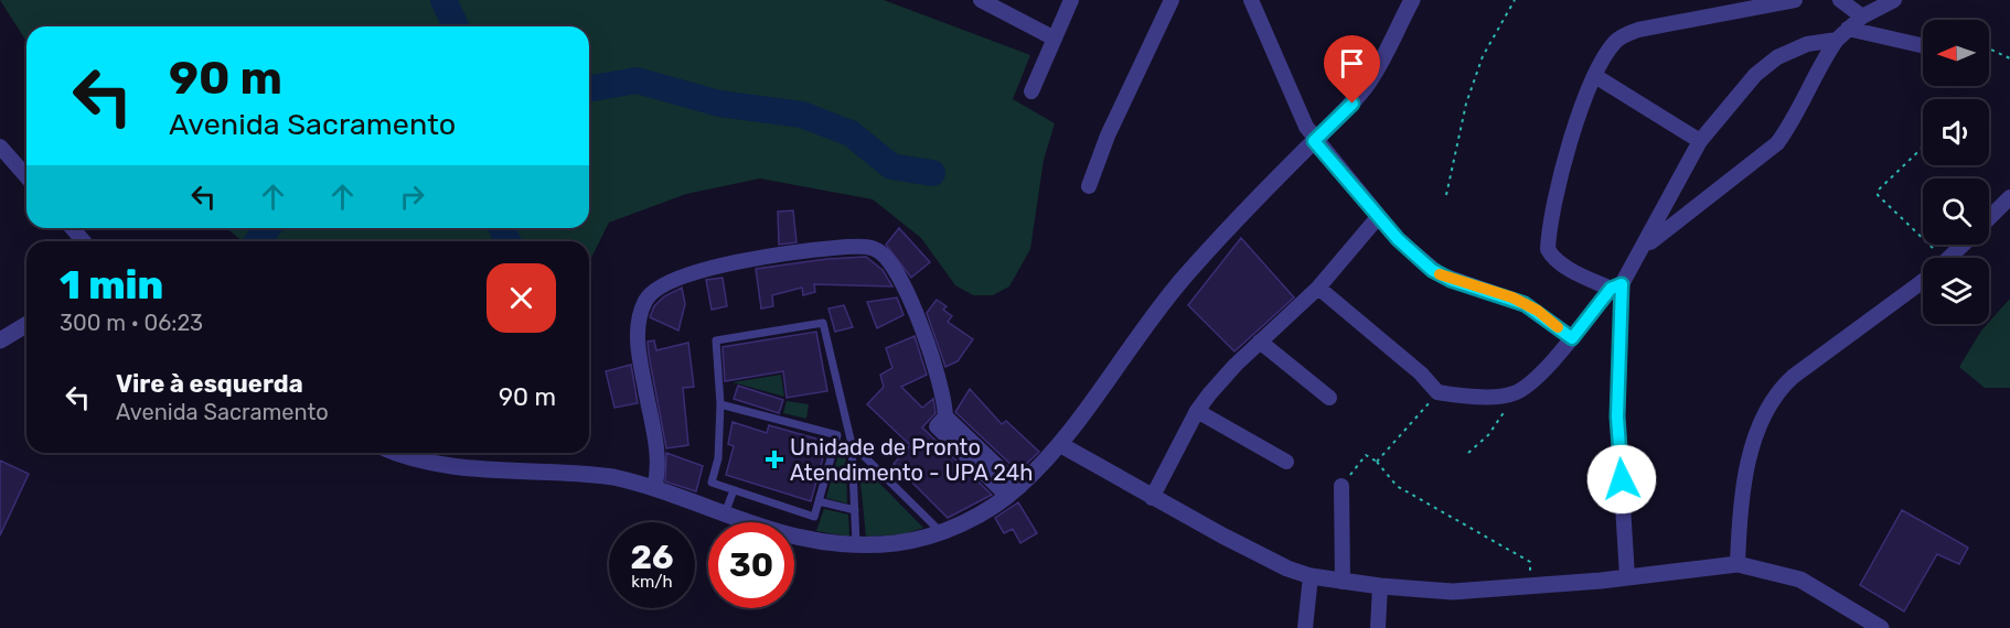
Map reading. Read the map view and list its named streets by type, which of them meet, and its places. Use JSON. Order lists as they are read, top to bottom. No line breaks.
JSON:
{"places":{"health":["Unidade de Pronto Atendimento - UPA 24h"]},"north":"left","page":{"turn":["90 m","Avenida Sacramento"],"heading":["1 min","300 m · 06:23"],"list":[{"name":"Vire à esquerda","note":"Avenida Sacramento","value":"90 m"}],"speed":"26 km/h","limit":"30"}}
